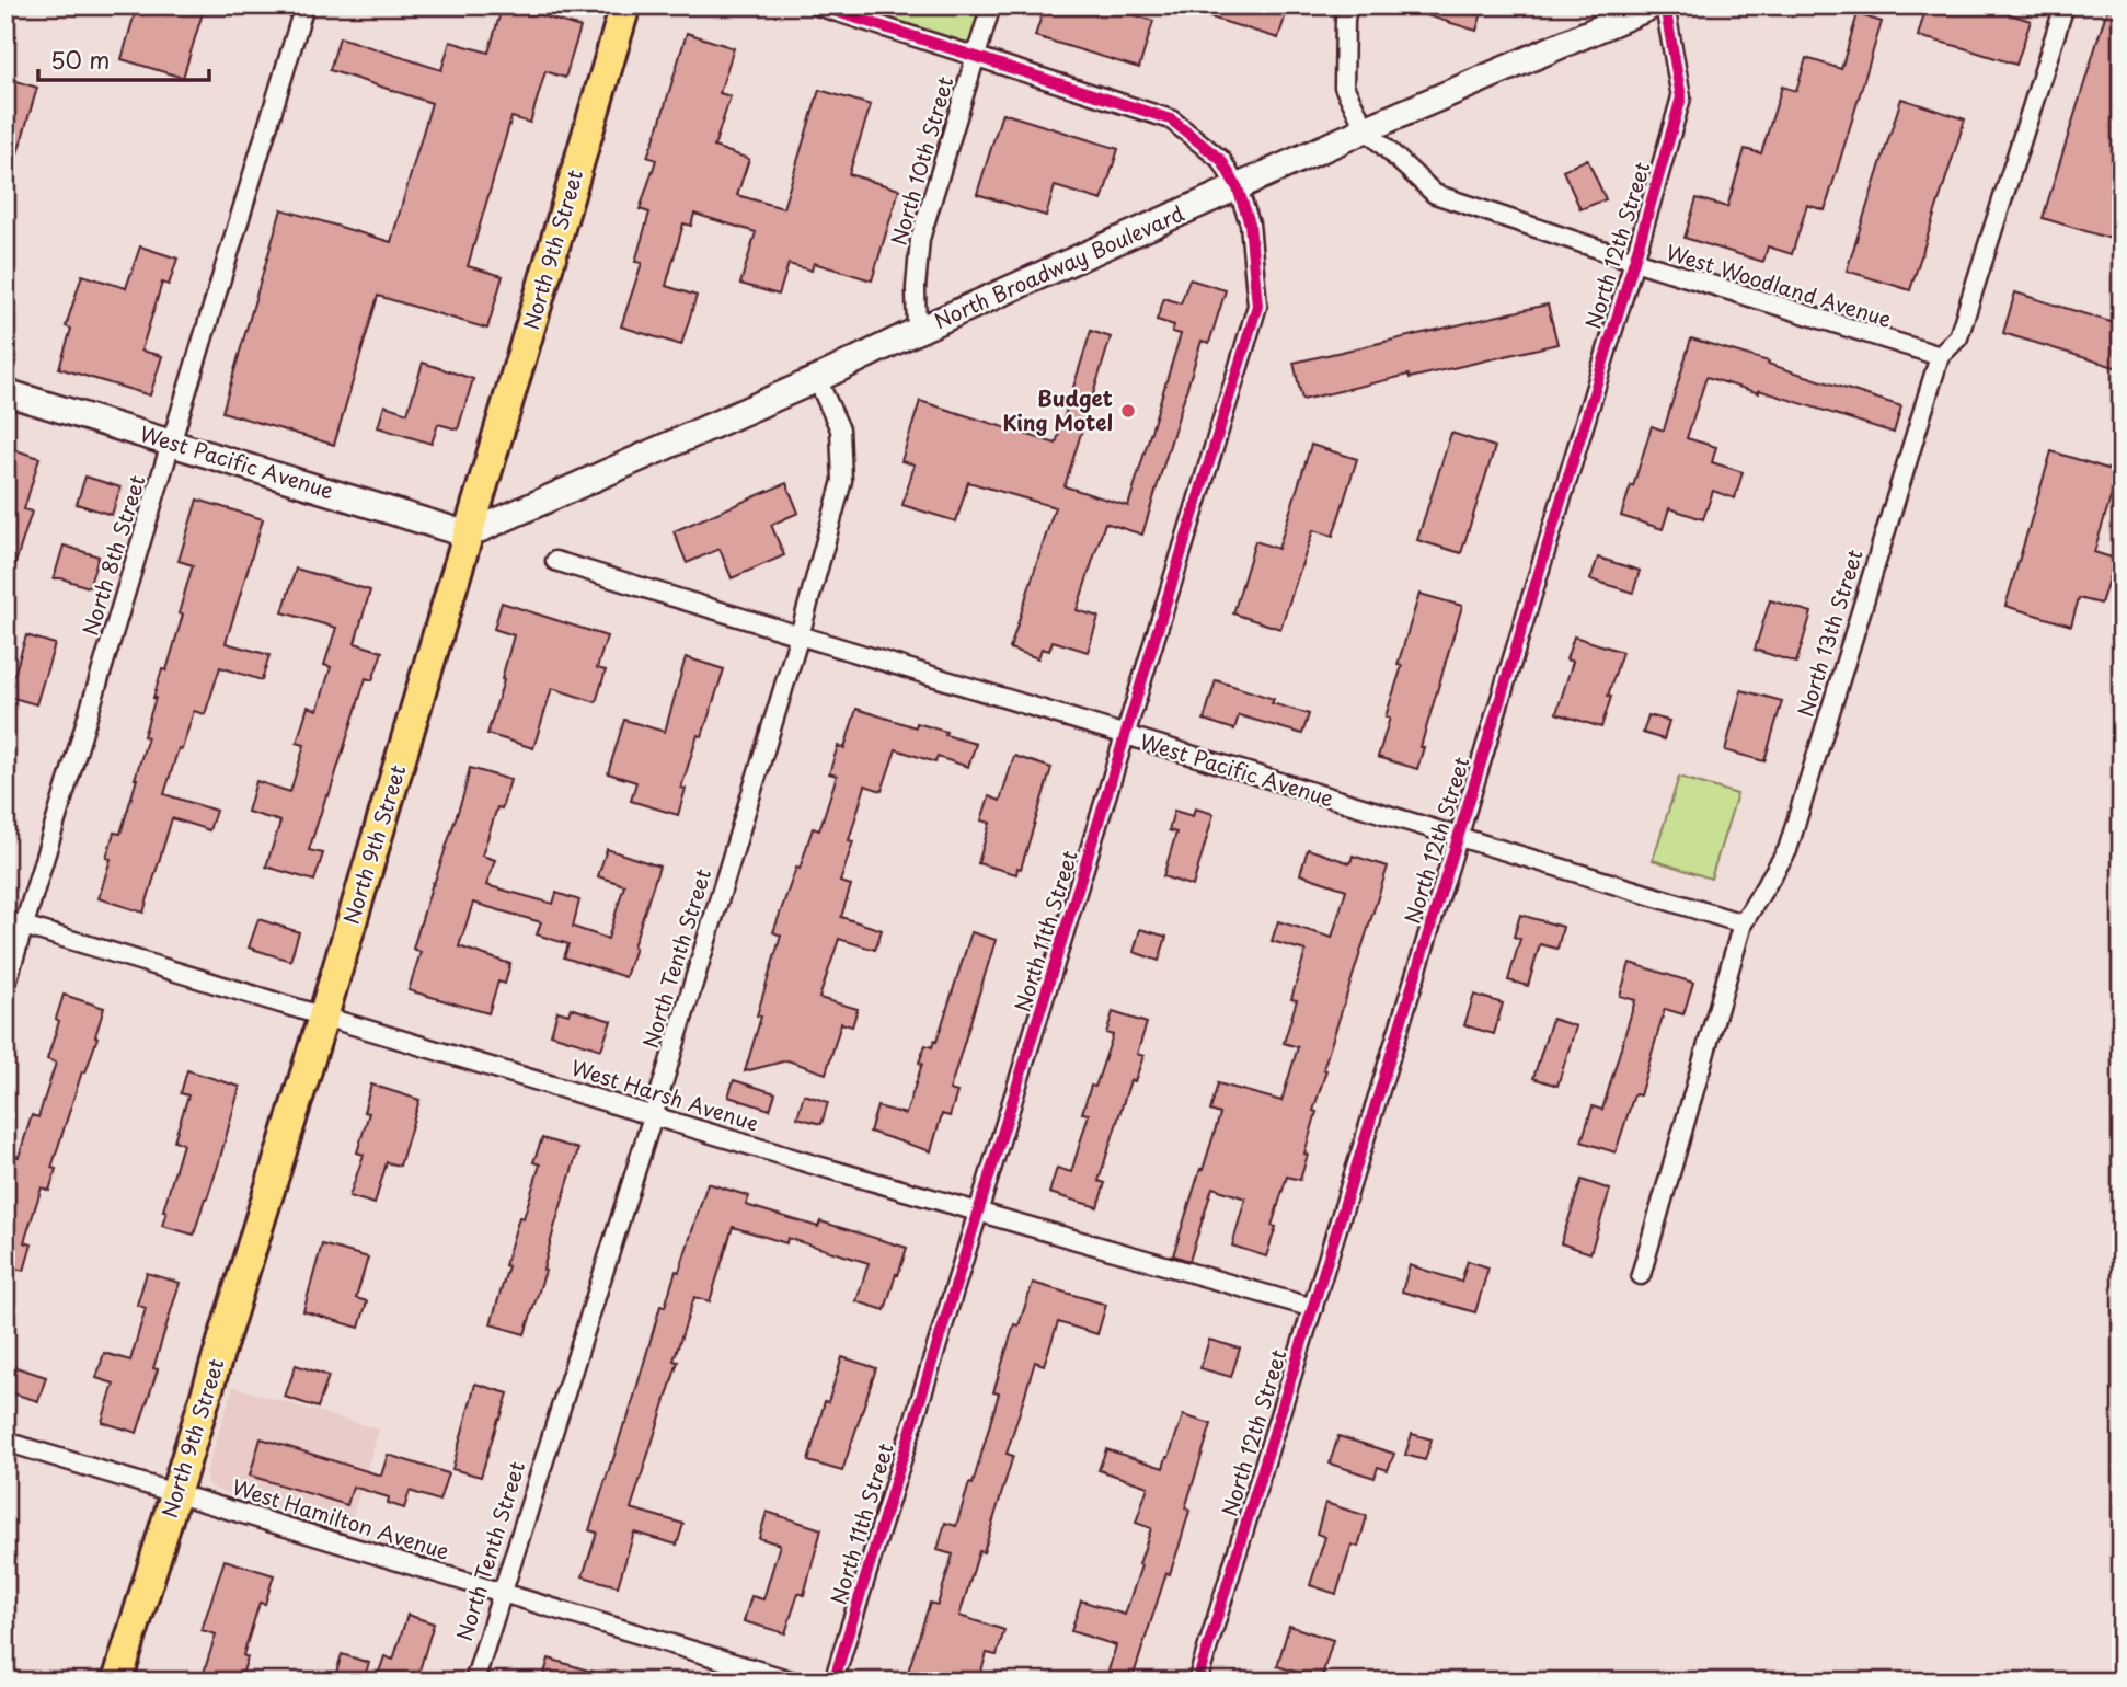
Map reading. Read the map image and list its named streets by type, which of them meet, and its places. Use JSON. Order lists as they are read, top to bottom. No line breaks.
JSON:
{"streets":{"main road":["North 9th Street","North Broadway Boulevard","West Pacific Avenue"],"street":["North 10th Street","North 12th Street","West Woodland Avenue","North 8th Street","North 13th Street","North 11th Street","North Tenth Street","West Harsh Avenue","West Hamilton Avenue"]},"crossings":[["North 10th Street","North Broadway Boulevard"],["North 12th Street","West Woodland Avenue"],["North 12th Street","West Pacific Avenue"],["North 12th Street","West Harsh Avenue"],["North 9th Street","North Broadway Boulevard"],["North 9th Street","West Pacific Avenue"],["North 9th Street","West Harsh Avenue"],["North 9th Street","West Hamilton Avenue"],["North Broadway Boulevard","West Woodland Avenue"],["North Broadway Boulevard","West Pacific Avenue"],["North Broadway Boulevard","North 11th Street"],["North Broadway Boulevard","North Tenth Street"],["West Woodland Avenue","North 13th Street"],["West Pacific Avenue","North 8th Street"],["West Pacific Avenue","North 13th Street"],["West Pacific Avenue","North 11th Street"],["West Pacific Avenue","North Tenth Street"],["North 8th Street","West Harsh Avenue"],["North 11th Street","West Harsh Avenue"],["North Tenth Street","West Harsh Avenue"],["North Tenth Street","West Hamilton Avenue"]],"places":["Budget King Motel"],"scale_bar":"50 m"}
